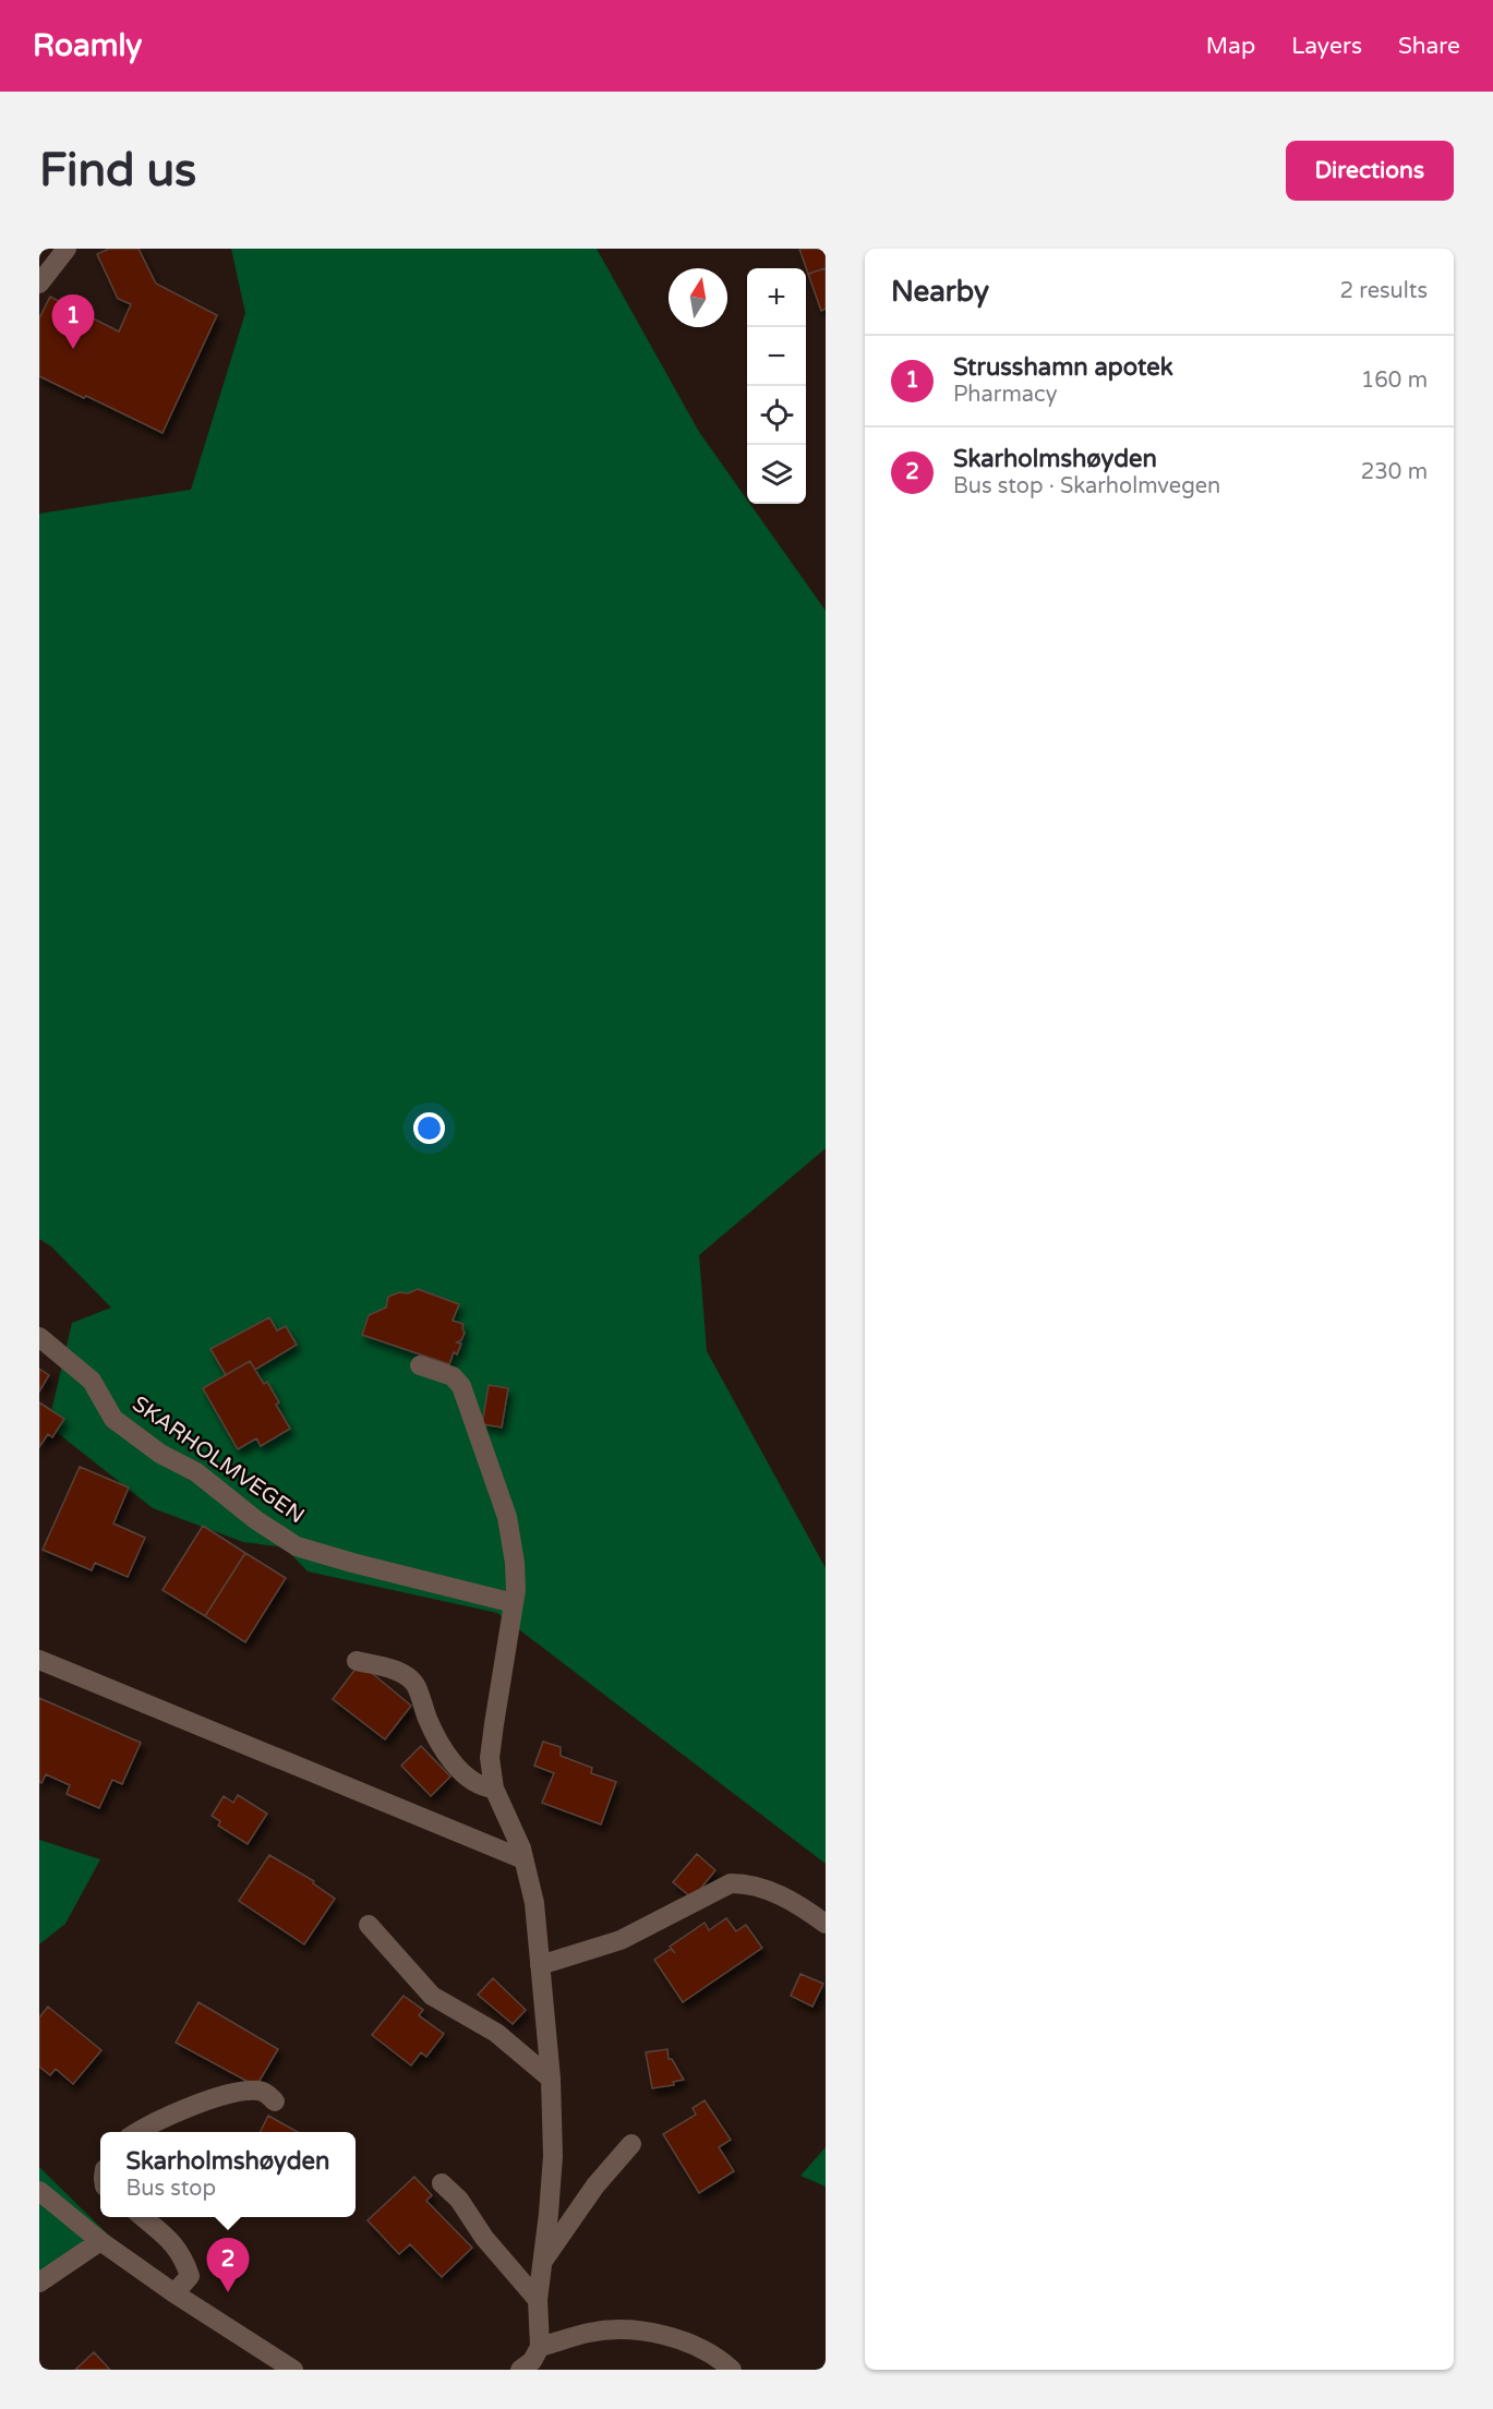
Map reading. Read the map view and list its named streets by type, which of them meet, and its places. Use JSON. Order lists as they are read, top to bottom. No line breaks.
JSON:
{"streets":{"street":["SKARHOLMVEGEN"]},"north":"top","page":{"header":"Roamly","nav":["Map","Layers","Share"],"buttons":"Directions","title":"Find us","heading":["Nearby","2 results"],"map_buttons":["+","−"],"pins":["1","2"],"list":[{"mark":"1","name":"Strusshamn apotek","note":"Pharmacy","value":"160 m"},{"mark":"2","name":"Skarholmshøyden","note":"Bus stop · Skarholmvegen","value":"230 m"}],"popup":["Skarholmshøyden","Bus stop"]}}
